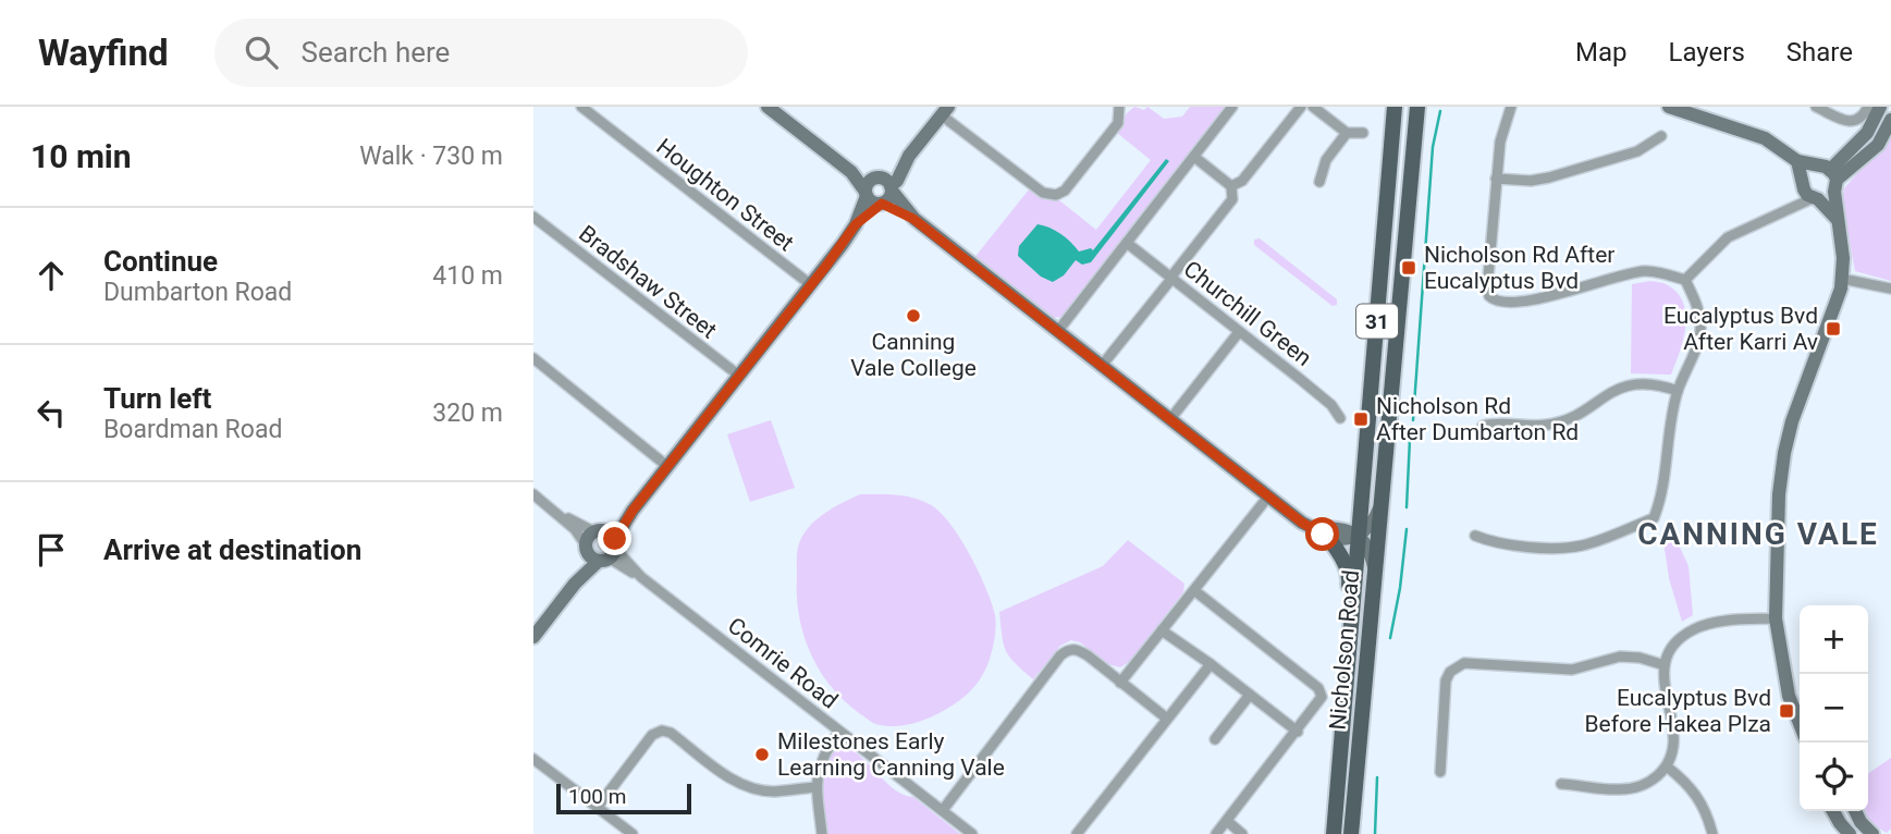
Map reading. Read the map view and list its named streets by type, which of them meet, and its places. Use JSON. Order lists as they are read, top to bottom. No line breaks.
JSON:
{"streets":{"main road":["31","Nicholson Road"],"street":["Houghton Street","Bradshaw Street","Churchill Green","Comrie Road"]},"districts":["CANNING VALE"],"places":{"transit":["Nicholson Rd After Eucalyptus Bvd","Eucalyptus Bvd After Karri Av","Nicholson Rd After Dumbarton Rd","Eucalyptus Bvd Before Hakea Plza"],"other":["Canning Vale College","Milestones Early Learning Canning Vale"]},"scale_bar":"100 m","page":{"header":"Wayfind","search":"Search here","nav":["Map","Layers","Share"],"heading":["10 min","Walk · 730 m"],"list":[["Continue","Dumbarton Road","410 m"],["Turn left","Boardman Road","320 m"],"Arrive at destination"],"map_buttons":["+","−"],"scale":"100 m"}}
